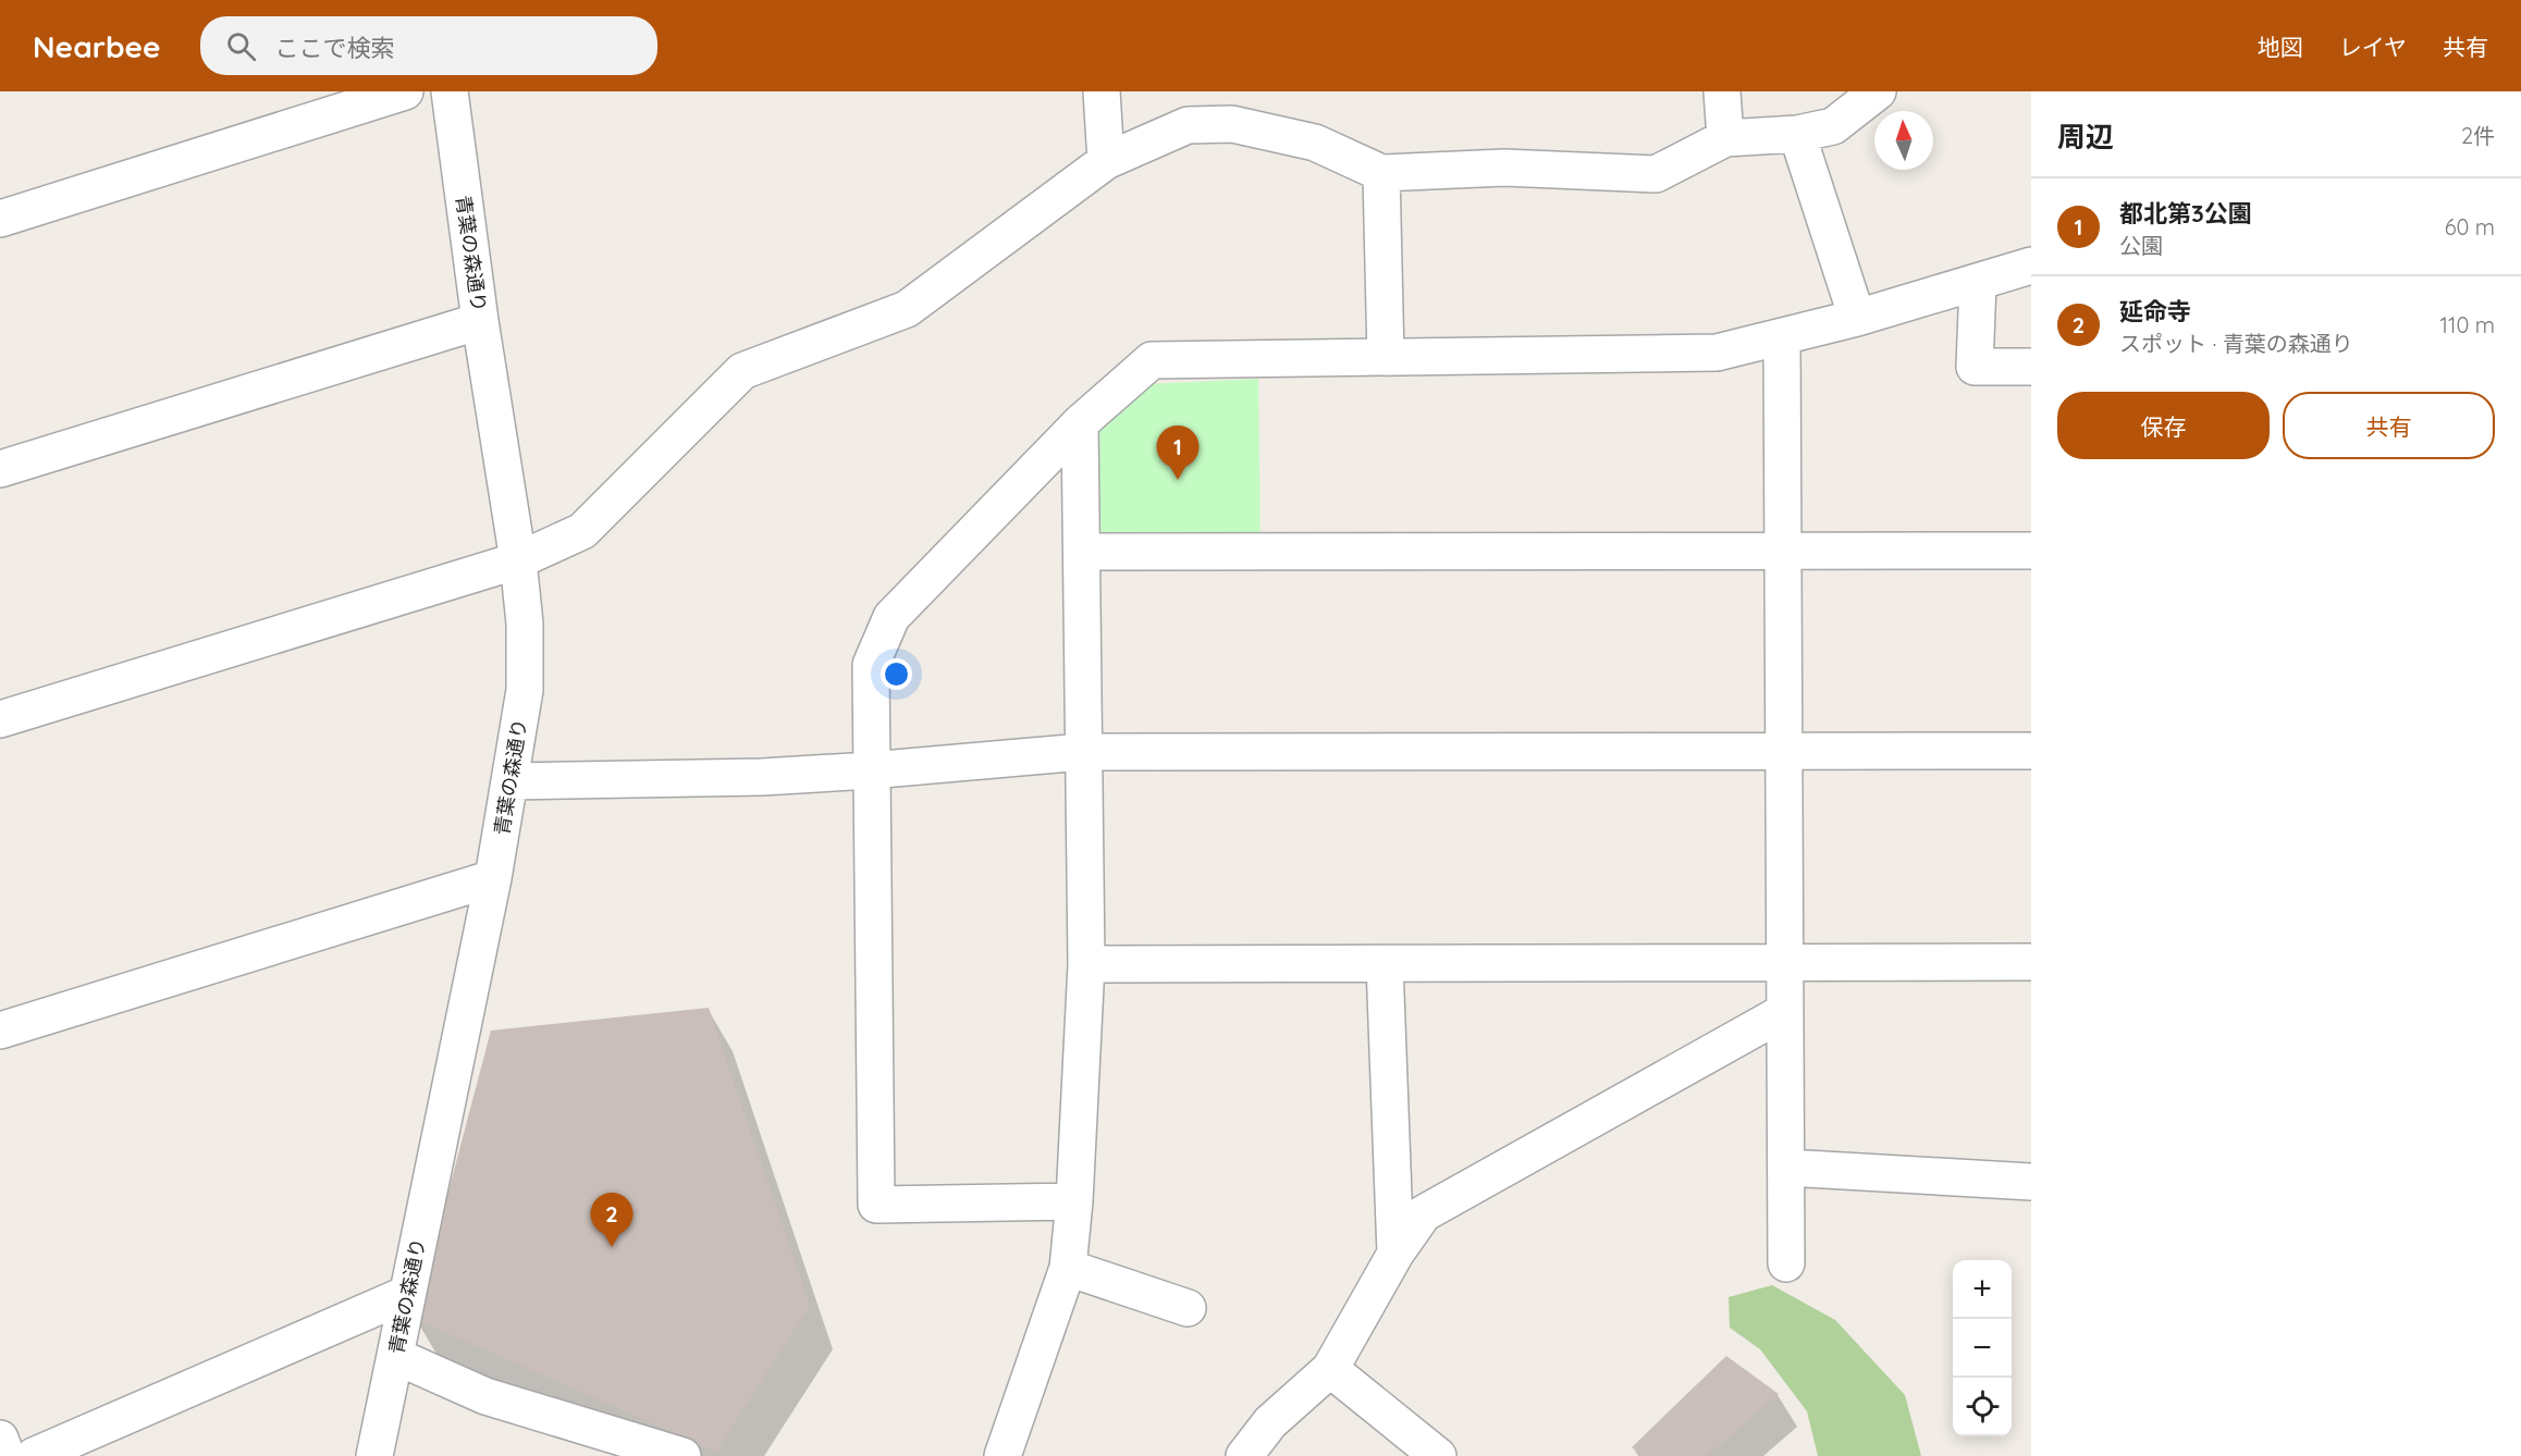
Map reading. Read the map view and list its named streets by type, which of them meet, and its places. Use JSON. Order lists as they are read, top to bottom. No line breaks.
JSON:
{"streets":{"street":["青葉の森通り"]},"north":"top","page":{"header":"Nearbee","search":"ここで検索","nav":["地図","レイヤ","共有"],"heading":["周辺","2件"],"list":[{"mark":"1","name":"都北第3公園","note":"公園","value":"60 m"},{"mark":"2","name":"延命寺","note":"スポット · 青葉の森通り","value":"110 m"}],"buttons":["保存","共有"],"pins":["1","2"],"map_buttons":["+","−"]}}
